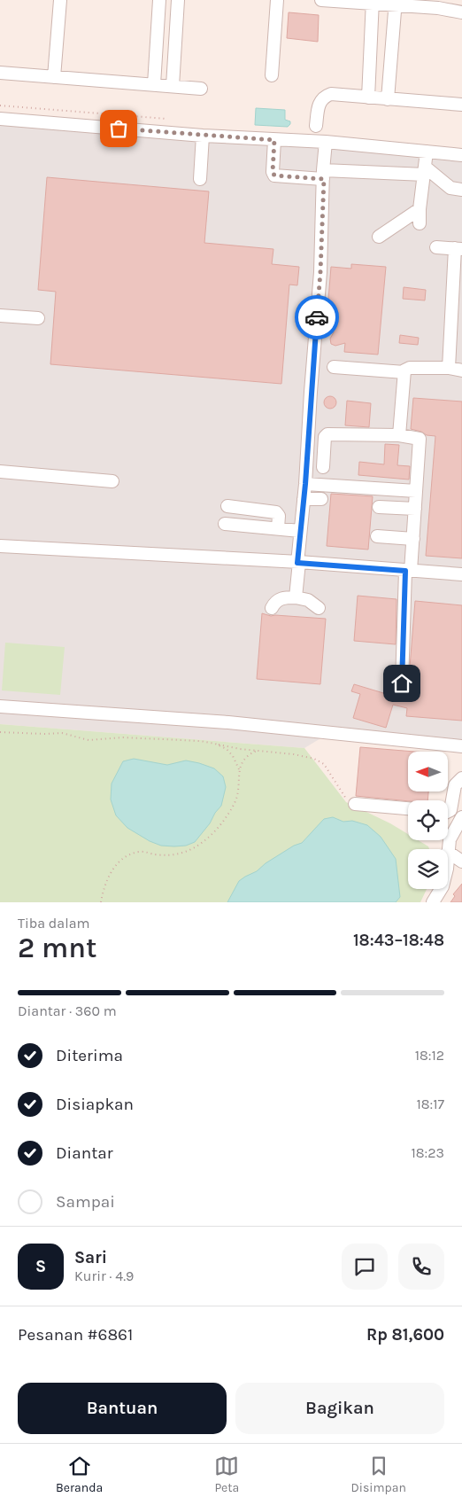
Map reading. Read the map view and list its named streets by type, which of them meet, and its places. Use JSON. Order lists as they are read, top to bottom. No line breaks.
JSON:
{"north":"left","page":{"heading":["2 mnt","Tiba dalam","18:43–18:48"],"panel":["Sari","Kurir · 4.9","Pesanan #6861","Rp 81,600"],"bar":"Diantar · 360 m","list":[["Diterima","18:12"],["Disiapkan","18:17"],["Diantar","18:23"],"Sampai"],"round":"S","buttons":["Bantuan","Bagikan"],"tabs":["Beranda","Peta","Disimpan"]}}
